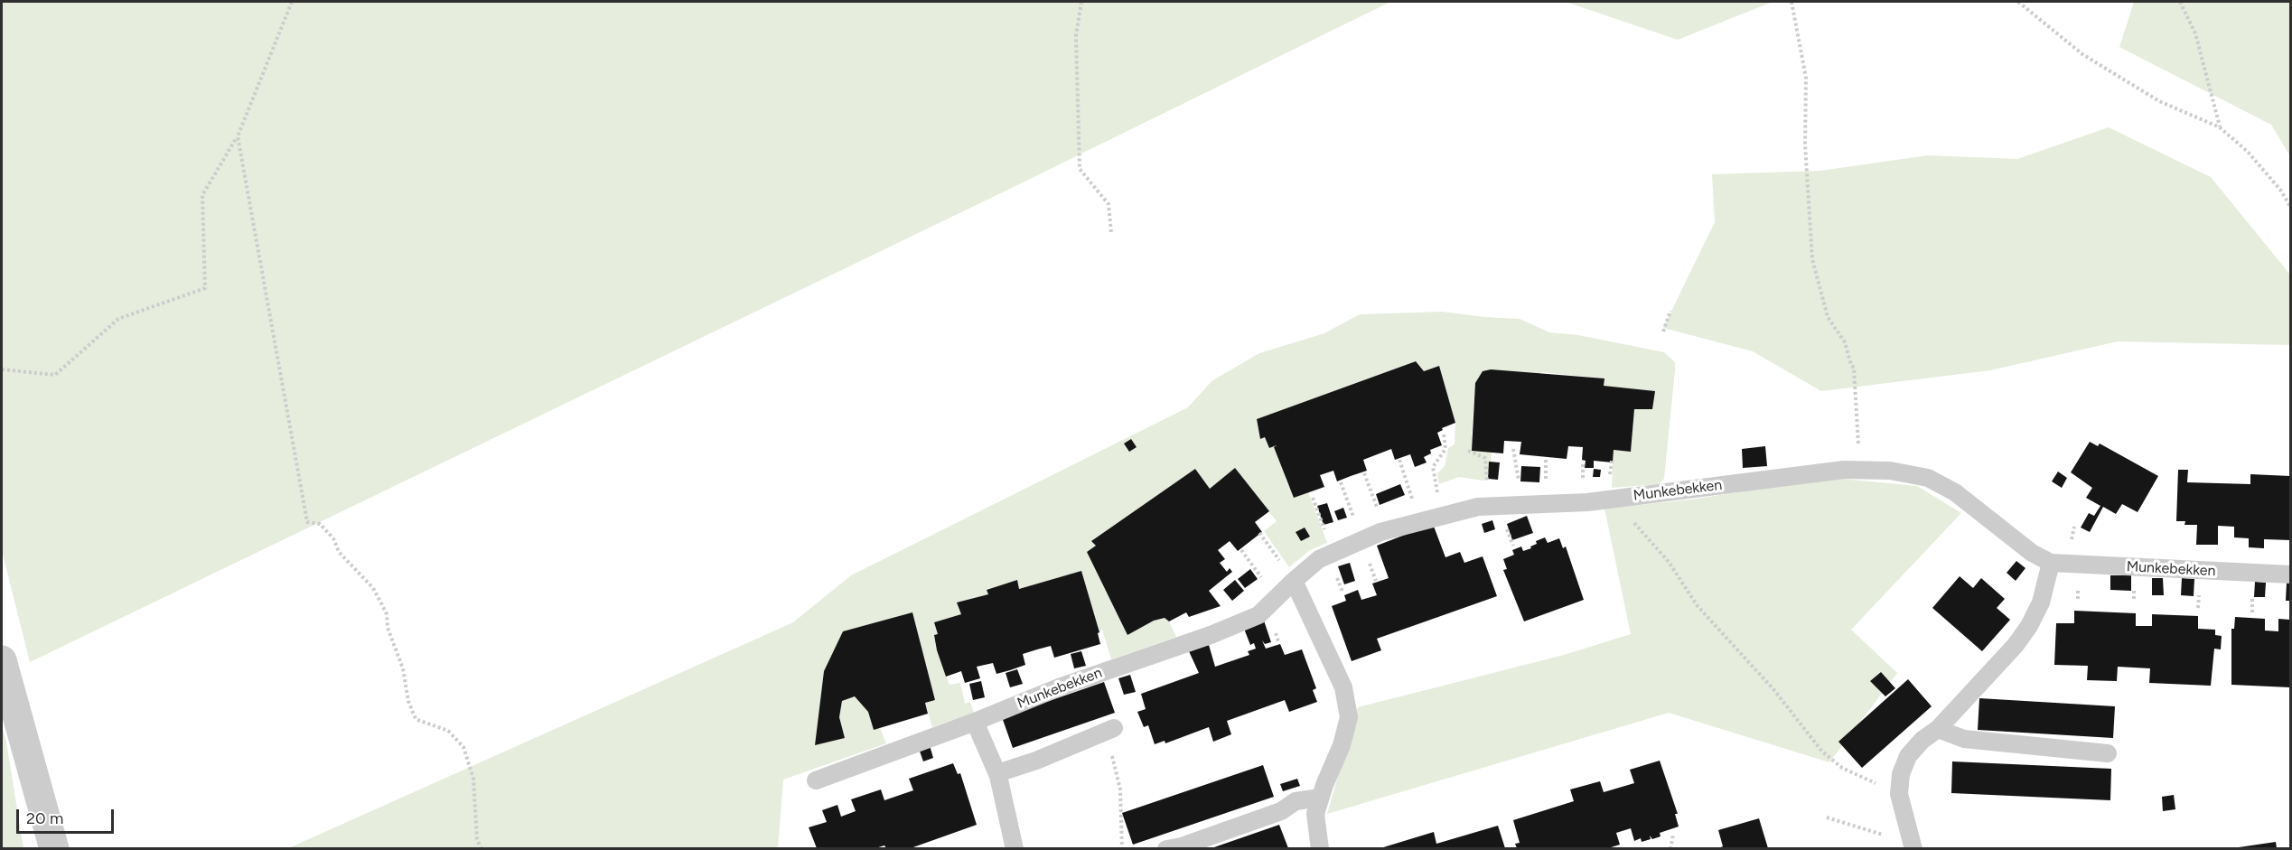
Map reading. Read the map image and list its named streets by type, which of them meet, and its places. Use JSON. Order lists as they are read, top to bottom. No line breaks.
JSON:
{"streets":{"lane":["Munkebekken"]},"scale_bar":"20 m"}
